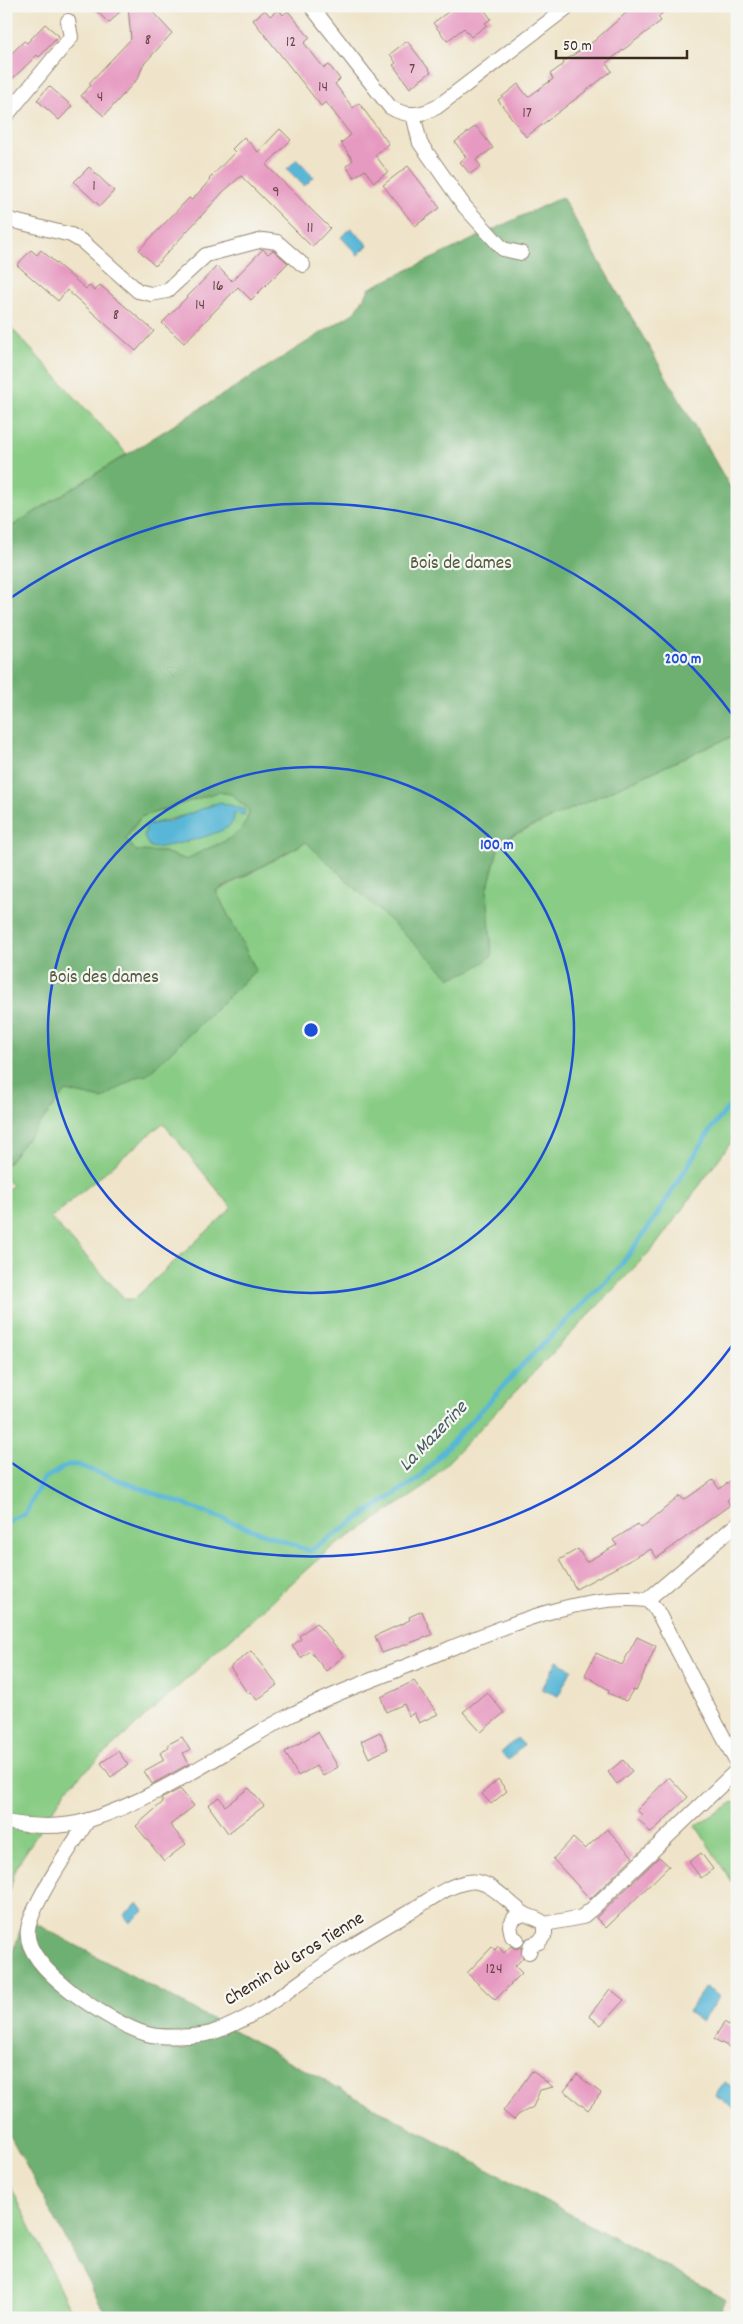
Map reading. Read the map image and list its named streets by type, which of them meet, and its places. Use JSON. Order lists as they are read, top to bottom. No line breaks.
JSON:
{"streets":{"street":["Chemin du Gros Tienne"]},"water":["La Mazerine"],"parks":["Bois de dames","Bois des dames"],"house_numbers":["8","12","7","14","4","17","1","9","11","16","14","8","124"],"scale_bar":"50 m","rings":["200 m","100 m"]}
